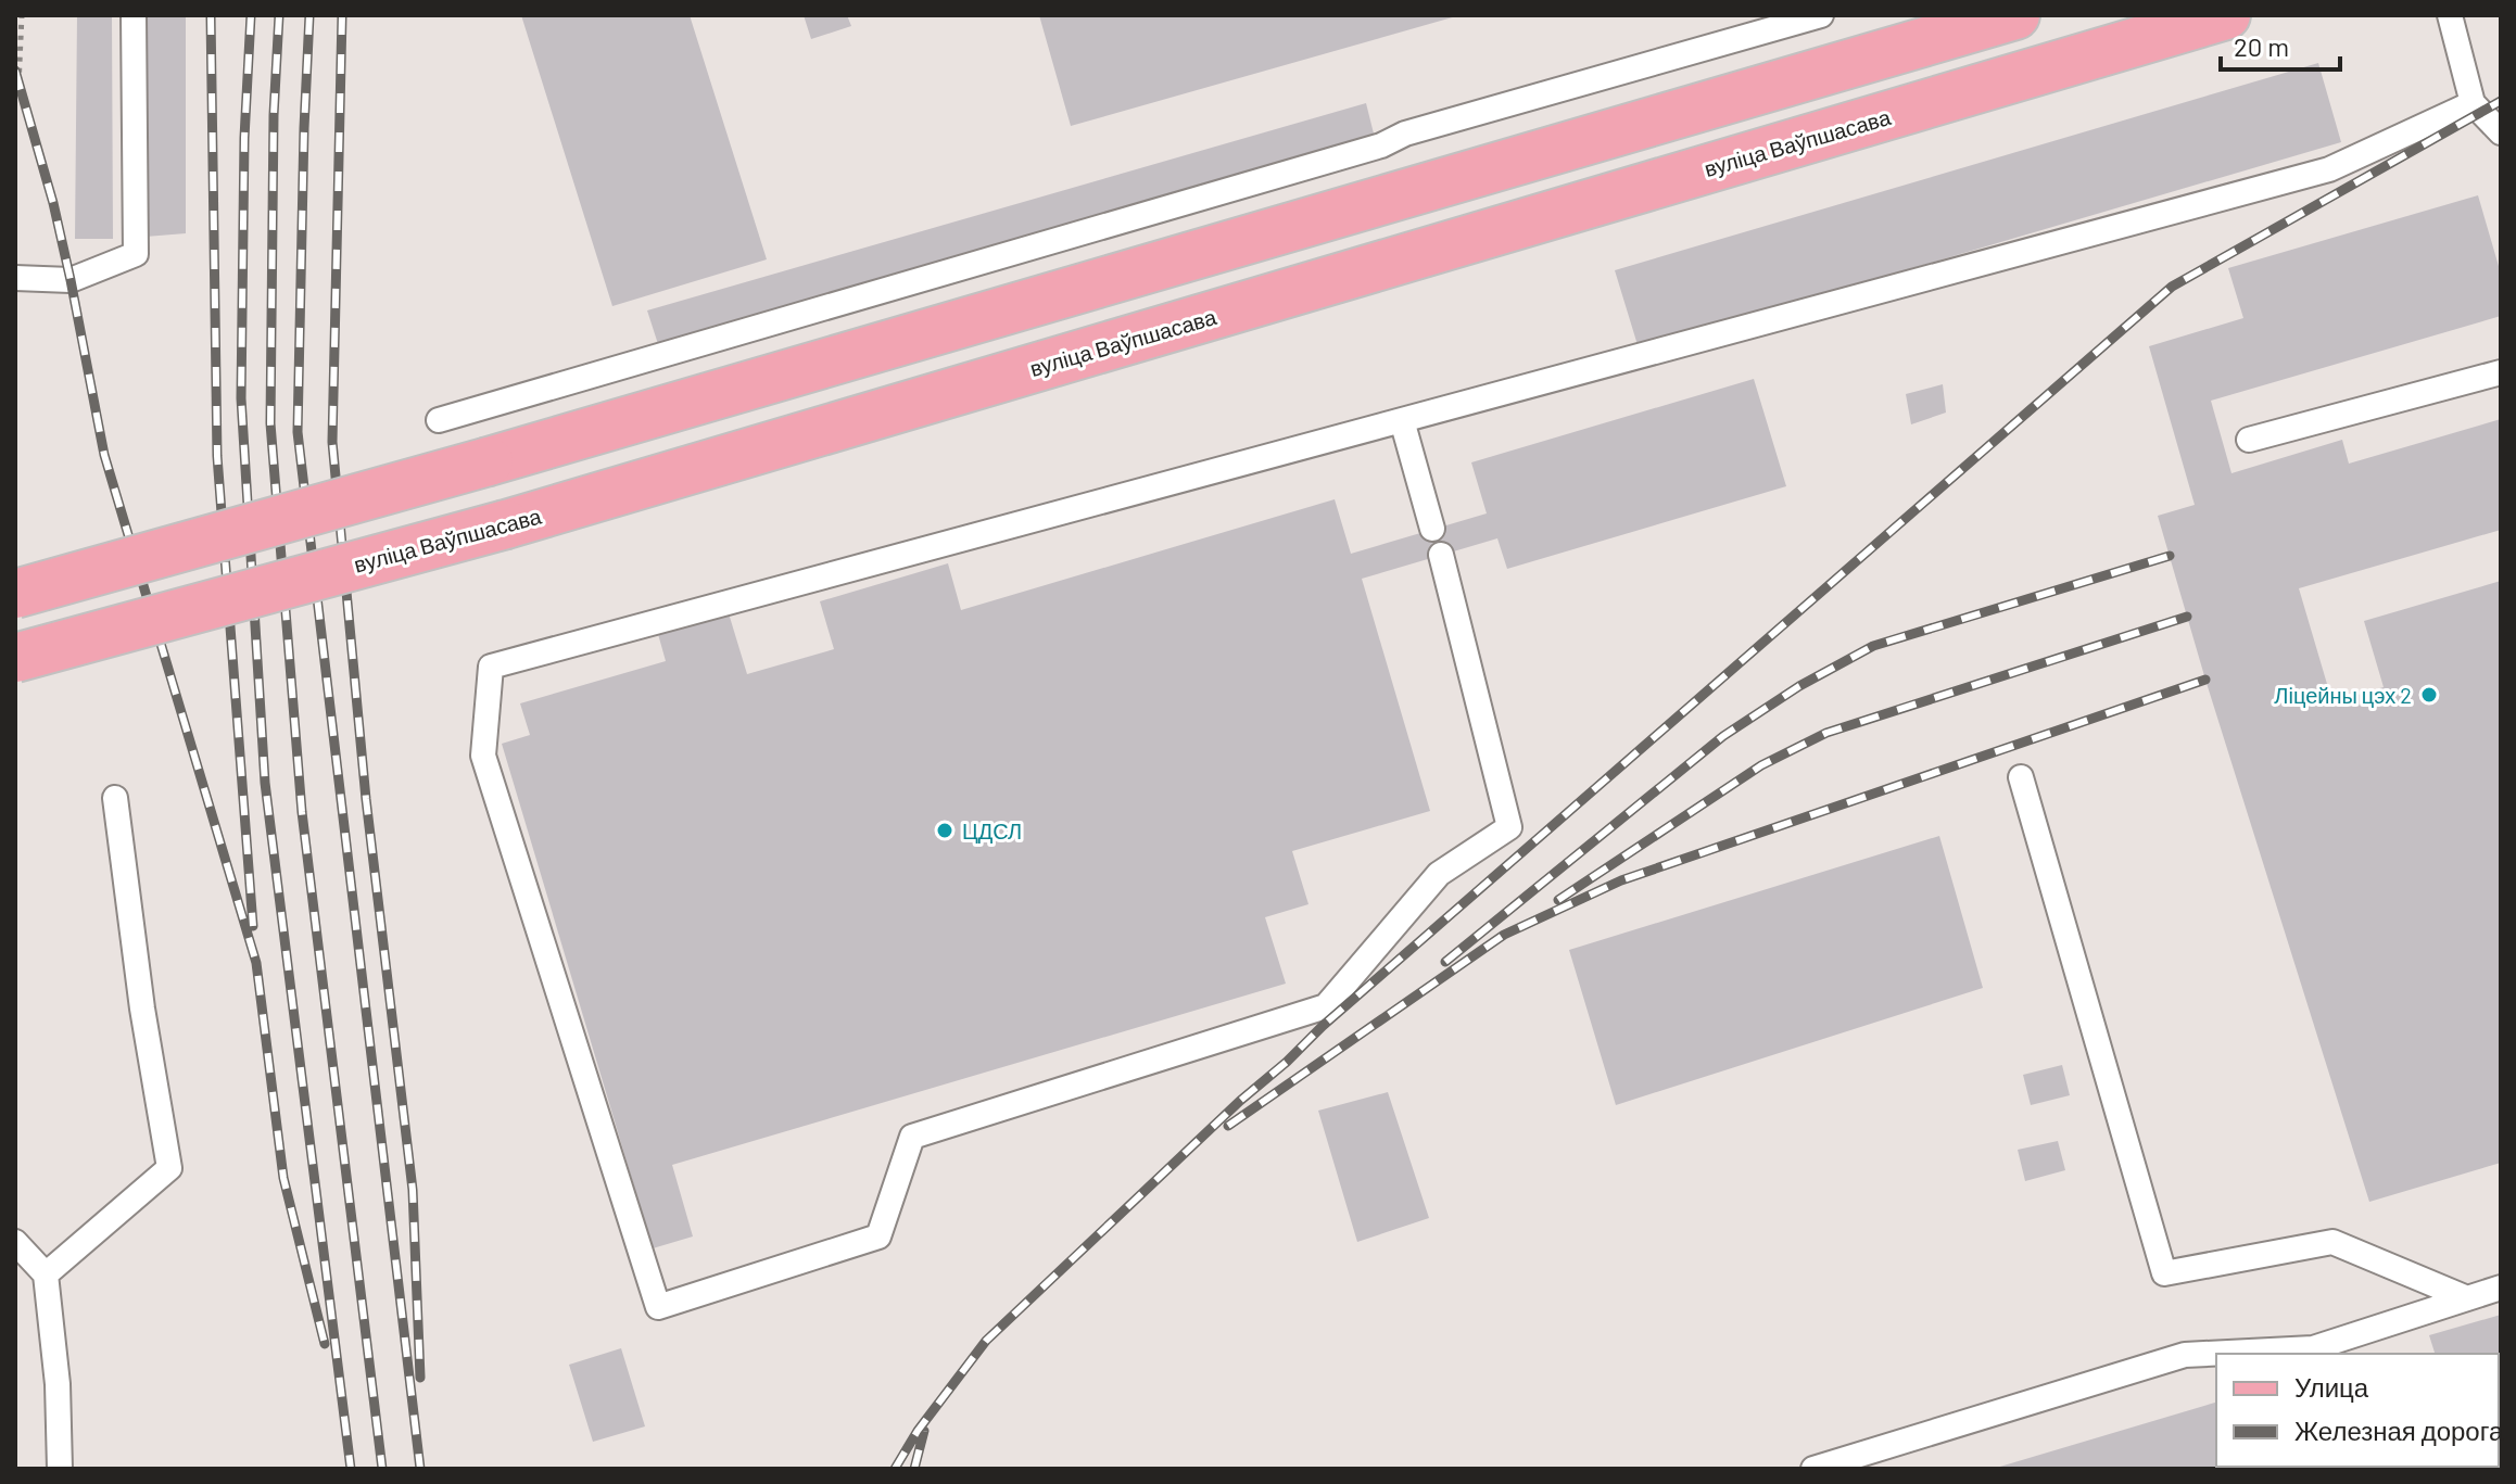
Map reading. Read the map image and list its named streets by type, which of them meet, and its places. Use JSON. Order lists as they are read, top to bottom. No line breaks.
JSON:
{"streets":{"main road":["вуліца Ваўпшасава"]},"places":["Ліцейны цэх 2","ЦДСЛ"],"legend":["Улица","Железная дорога"],"scale_bar":"20 m"}
